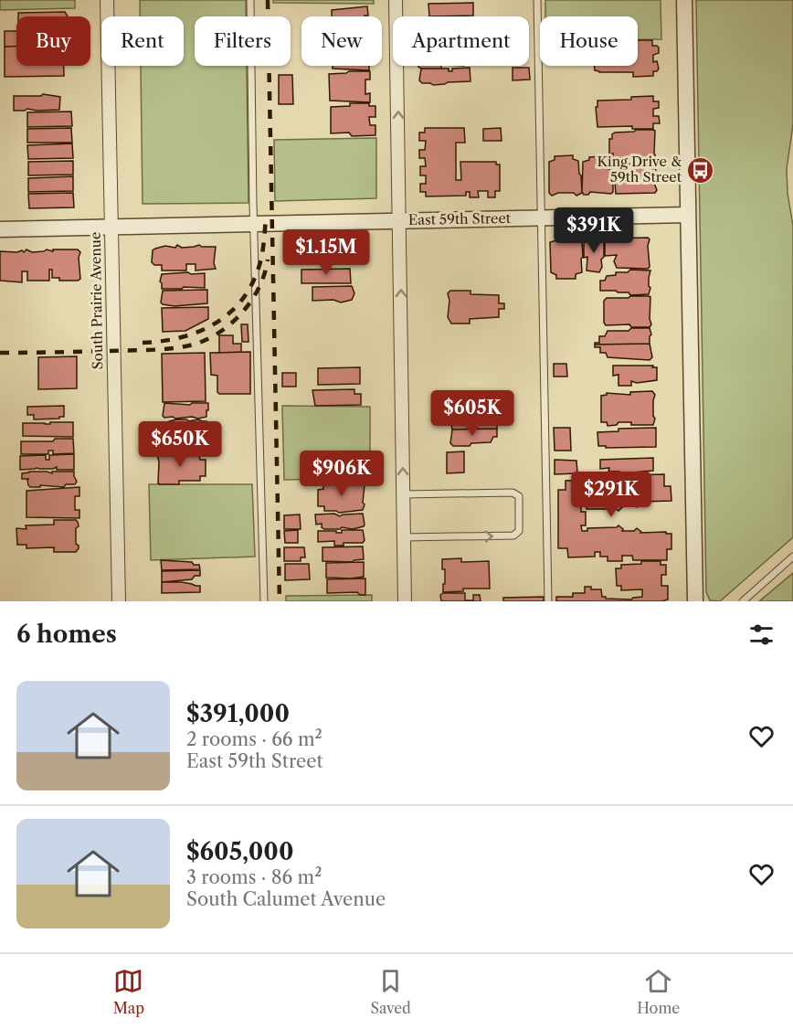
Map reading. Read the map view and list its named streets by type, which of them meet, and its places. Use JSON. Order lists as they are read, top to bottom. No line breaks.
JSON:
{"streets":{"street":["East 59th Street","South Prairie Avenue"]},"crossings":[["East 59th Street","South Prairie Avenue"]],"places":{"bus stop":["King Drive & 59th Street"]},"page":{"chip":["Buy","Rent","Filters","New","Apartment","House"],"price":["$391K","$1.15M","$605K","$650K","$906K","$291K"],"heading":"6 homes","list":[{"name":"$391,000","note":"2 rooms · 66 m² · East 59th Street"},{"name":"$605,000","note":"3 rooms · 86 m² · South Calumet Avenue"}],"tabs":["Map","Saved","Home"]}}
